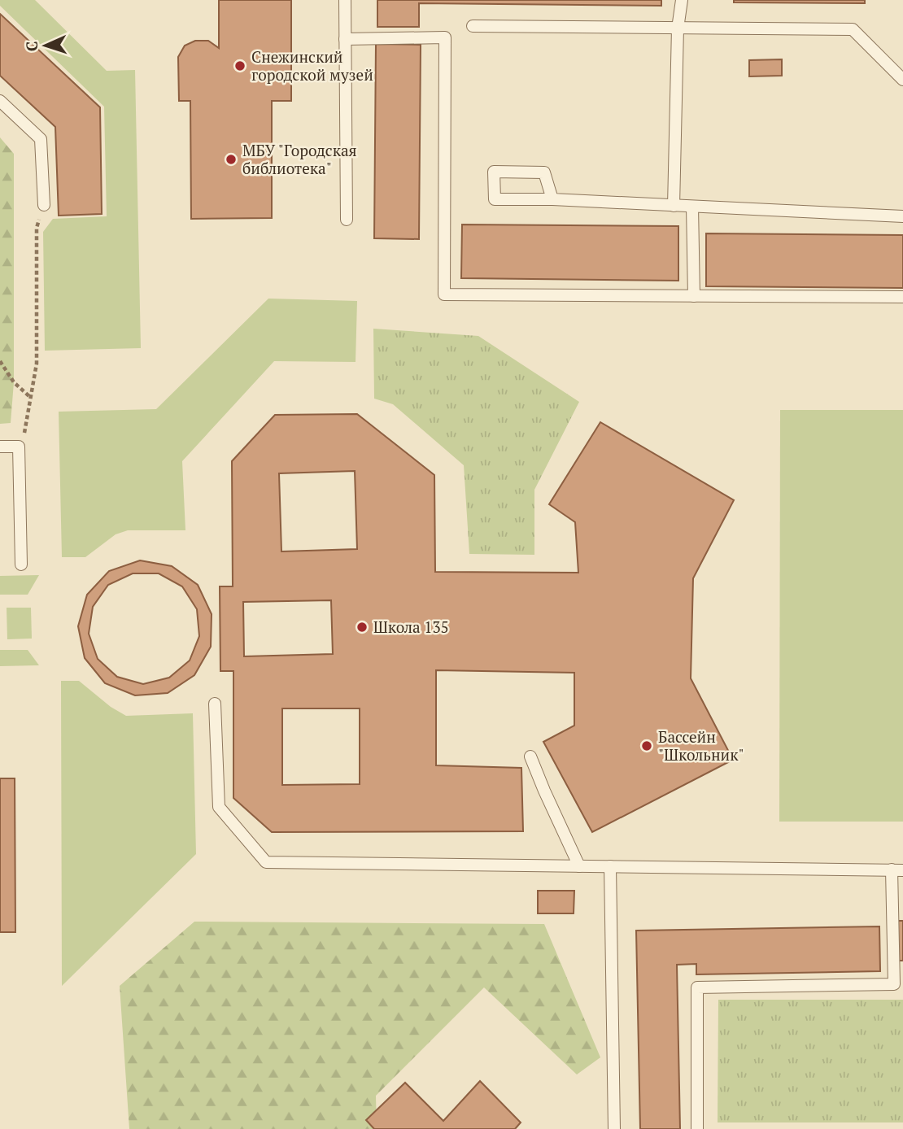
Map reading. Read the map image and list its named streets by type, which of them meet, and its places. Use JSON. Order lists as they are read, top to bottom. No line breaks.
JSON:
{"places":["Снежинский городской музей","МБУ \"Городская библиотека\"","Школа 135","Бассейн \"Школьник\""],"north":"left"}
